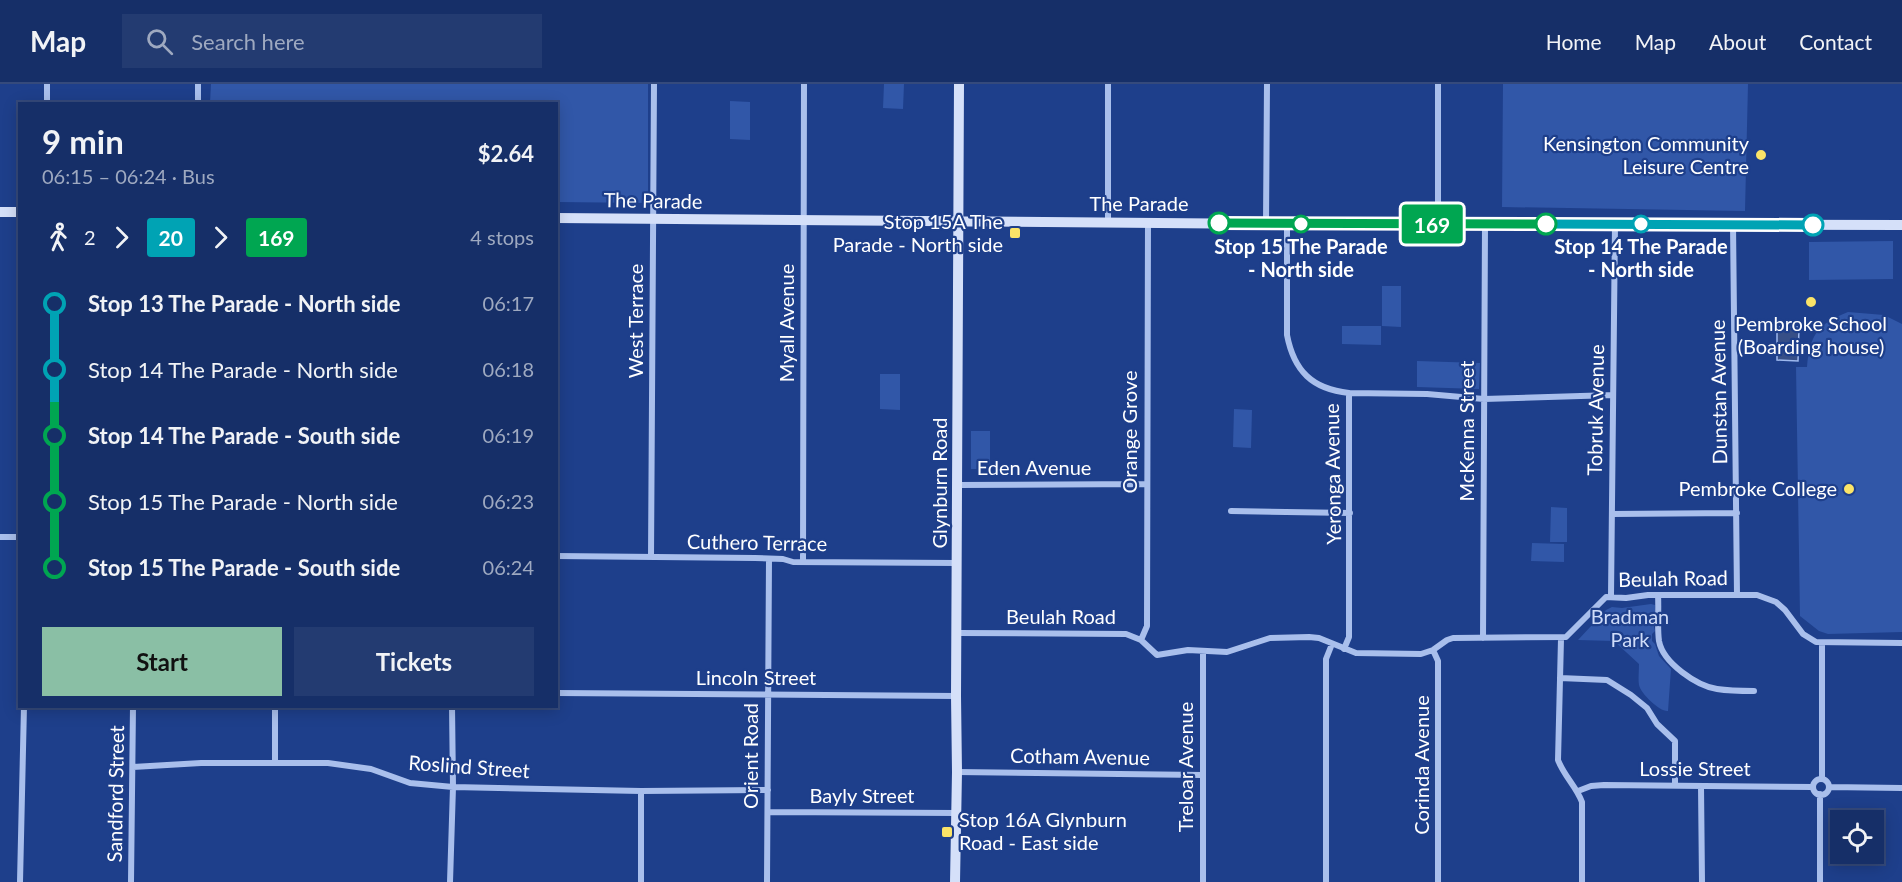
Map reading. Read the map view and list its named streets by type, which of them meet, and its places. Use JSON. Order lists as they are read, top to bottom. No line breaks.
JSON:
{"streets":{"main road":["The Parade","Glynburn Road"],"street":["West Terrace","Myall Avenue","Dunstan Avenue","Tobruk Avenue","McKenna Street","Orange Grove","Eden Avenue","Yeronga Avenue","Cuthero Terrace","Beulah Road","Lincoln Street","Orient Road","Cotham Avenue","Corinda Avenue","Roslind Street","Treloar Avenue","Lossie Street","Sandford Street","Bayly Street"]},"crossings":[["The Parade","West Terrace"],["The Parade","Myall Avenue"],["The Parade","Dunstan Avenue"],["The Parade","Tobruk Avenue"],["The Parade","McKenna Street"],["The Parade","Orange Grove"],["The Parade","Yeronga Avenue"],["The Parade","Glynburn Road"],["West Terrace","Cuthero Terrace"],["Myall Avenue","Cuthero Terrace"],["Dunstan Avenue","Beulah Road"],["Tobruk Avenue","Beulah Road"],["McKenna Street","Beulah Road"],["Orange Grove","Eden Avenue"],["Orange Grove","Beulah Road"],["Eden Avenue","Glynburn Road"],["Yeronga Avenue","Beulah Road"],["Glynburn Road","Cuthero Terrace"],["Glynburn Road","Beulah Road"],["Glynburn Road","Lincoln Street"],["Glynburn Road","Cotham Avenue"],["Glynburn Road","Bayly Street"],["Cuthero Terrace","Orient Road"],["Beulah Road","Corinda Avenue"],["Beulah Road","Treloar Avenue"],["Lincoln Street","Orient Road"],["Orient Road","Roslind Street"],["Orient Road","Bayly Street"],["Cotham Avenue","Treloar Avenue"],["Roslind Street","Sandford Street"]],"parks":["Bradman Park"],"places":{"other":["Kensington Community Leisure Centre","Stop 15 The Parade - North side","Stop 14 The Parade - North side","Pembroke School (Boarding house)","Pembroke College"],"transit":["Stop 15A The Parade - North side","Stop 16A Glynburn Road - East side"]},"lines":["bus line 169","bus line 20"],"page":{"header":"Map","search":"Search here","nav":["Home","Map","About","Contact"],"on_map":"169","heading":["9 min","06:15 – 06:24 · Bus","$2.64"],"legs":["2","20","169","4 stops"],"list":[{"name":"Stop 13 The Parade - North side","value":"06:17"},{"name":"Stop 14 The Parade - North side","value":"06:18"},{"name":"Stop 14 The Parade - South side","value":"06:19"},{"name":"Stop 15 The Parade - North side","value":"06:23"},{"name":"Stop 15 The Parade - South side","value":"06:24"}],"buttons":["Start","Tickets"]}}
